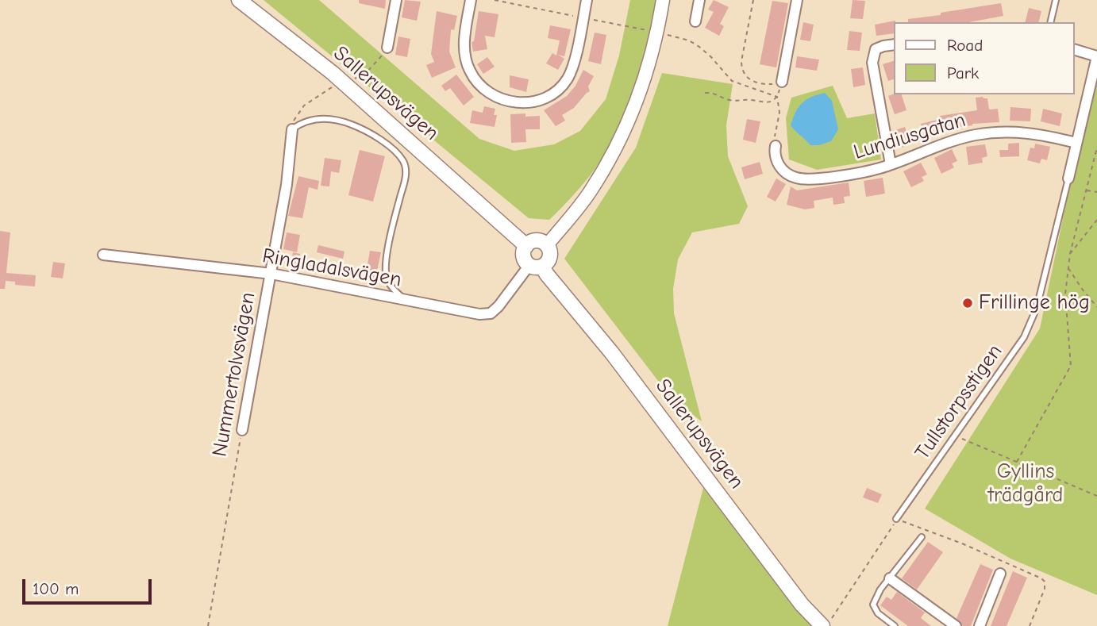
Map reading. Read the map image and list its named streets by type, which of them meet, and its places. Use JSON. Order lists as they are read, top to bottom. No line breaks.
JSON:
{"streets":{"main road":["Sallerupsvägen"],"street":["Lundiusgatan","Ringladalsvägen","Nummertolvsvägen"],"lane":["Tullstorpsstigen"]},"crossings":[["Sallerupsvägen","Ringladalsvägen"],["Ringladalsvägen","Nummertolvsvägen"]],"parks":["Gyllins trädgård"],"places":["Frillinge hög"],"legend":["Road","Park"],"scale_bar":"100 m"}
